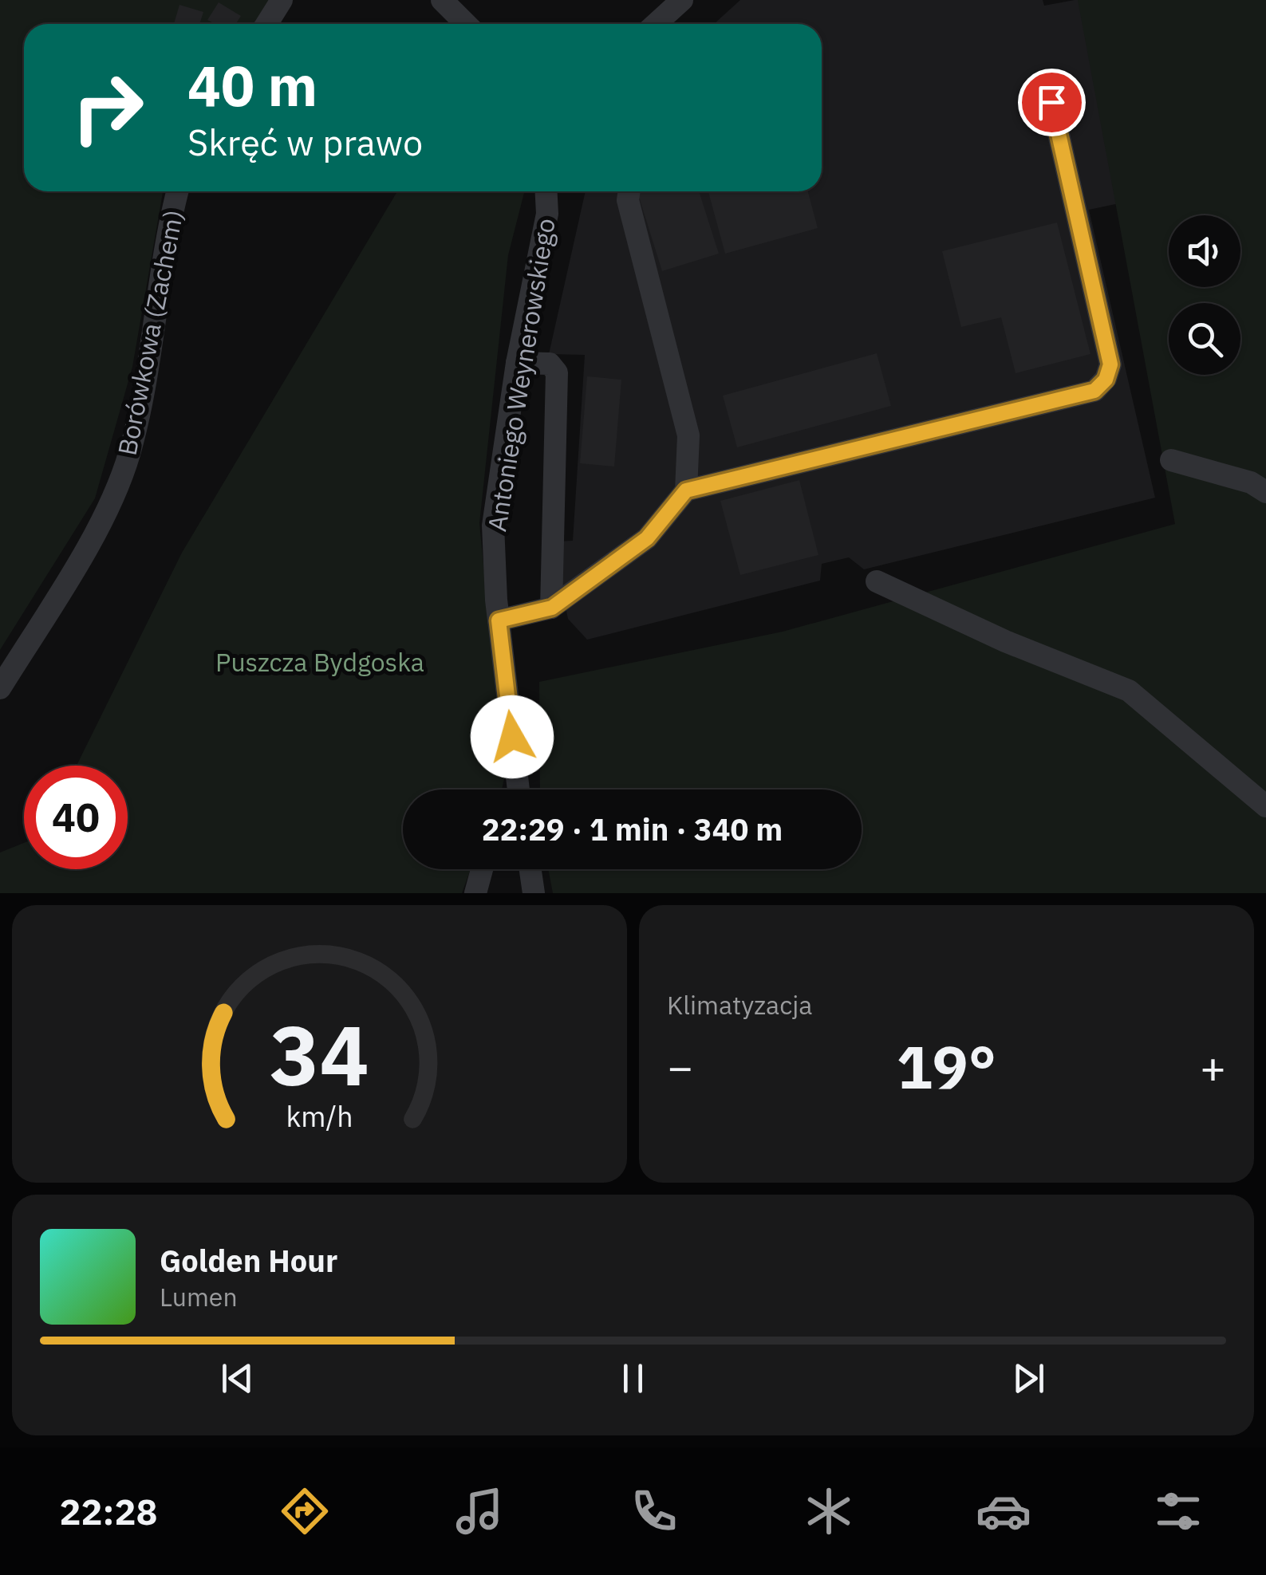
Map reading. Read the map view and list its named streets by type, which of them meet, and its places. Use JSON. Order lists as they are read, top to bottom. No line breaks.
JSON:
{"streets":{"street":["Borówkowa (Zachem)","Antoniego Weynerowskiego"]},"parks":["Puszcza Bydgoska"],"page":{"turn":["40 m","Skręć w prawo"],"limit":"40","trip":"22:29 · 1 min · 340 m","tile":"Klimatyzacja","heat":["−","19°","+"],"song":["Golden Hour","Lumen"],"tabs":"22:28","gauge":["34","km/h"]}}
